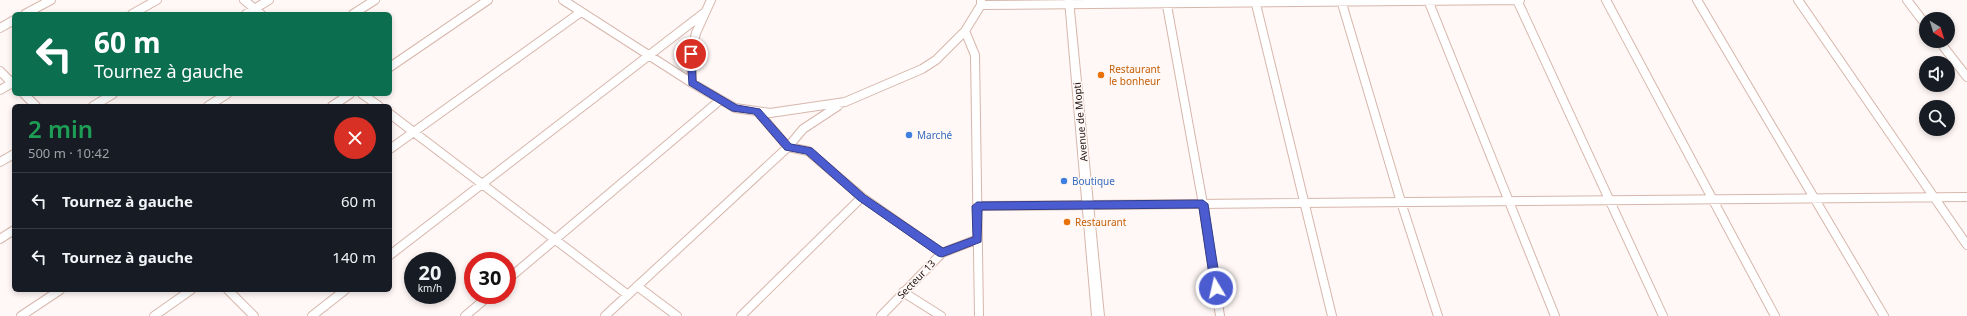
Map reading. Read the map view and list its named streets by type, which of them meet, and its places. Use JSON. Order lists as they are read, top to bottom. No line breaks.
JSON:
{"streets":{"street":["Avenue de Mopti","Secteur 13"]},"places":["Restaurant le bonheur","Marché","Boutique","Restaurant"],"north":"bottom right","page":{"turn":["60 m","Tournez à gauche"],"heading":["2 min","500 m · 10:42"],"list":[{"name":"Tournez à gauche","value":"60 m"},{"name":"Tournez à gauche","value":"140 m"}],"speed":"20 km/h","limit":"30"}}
